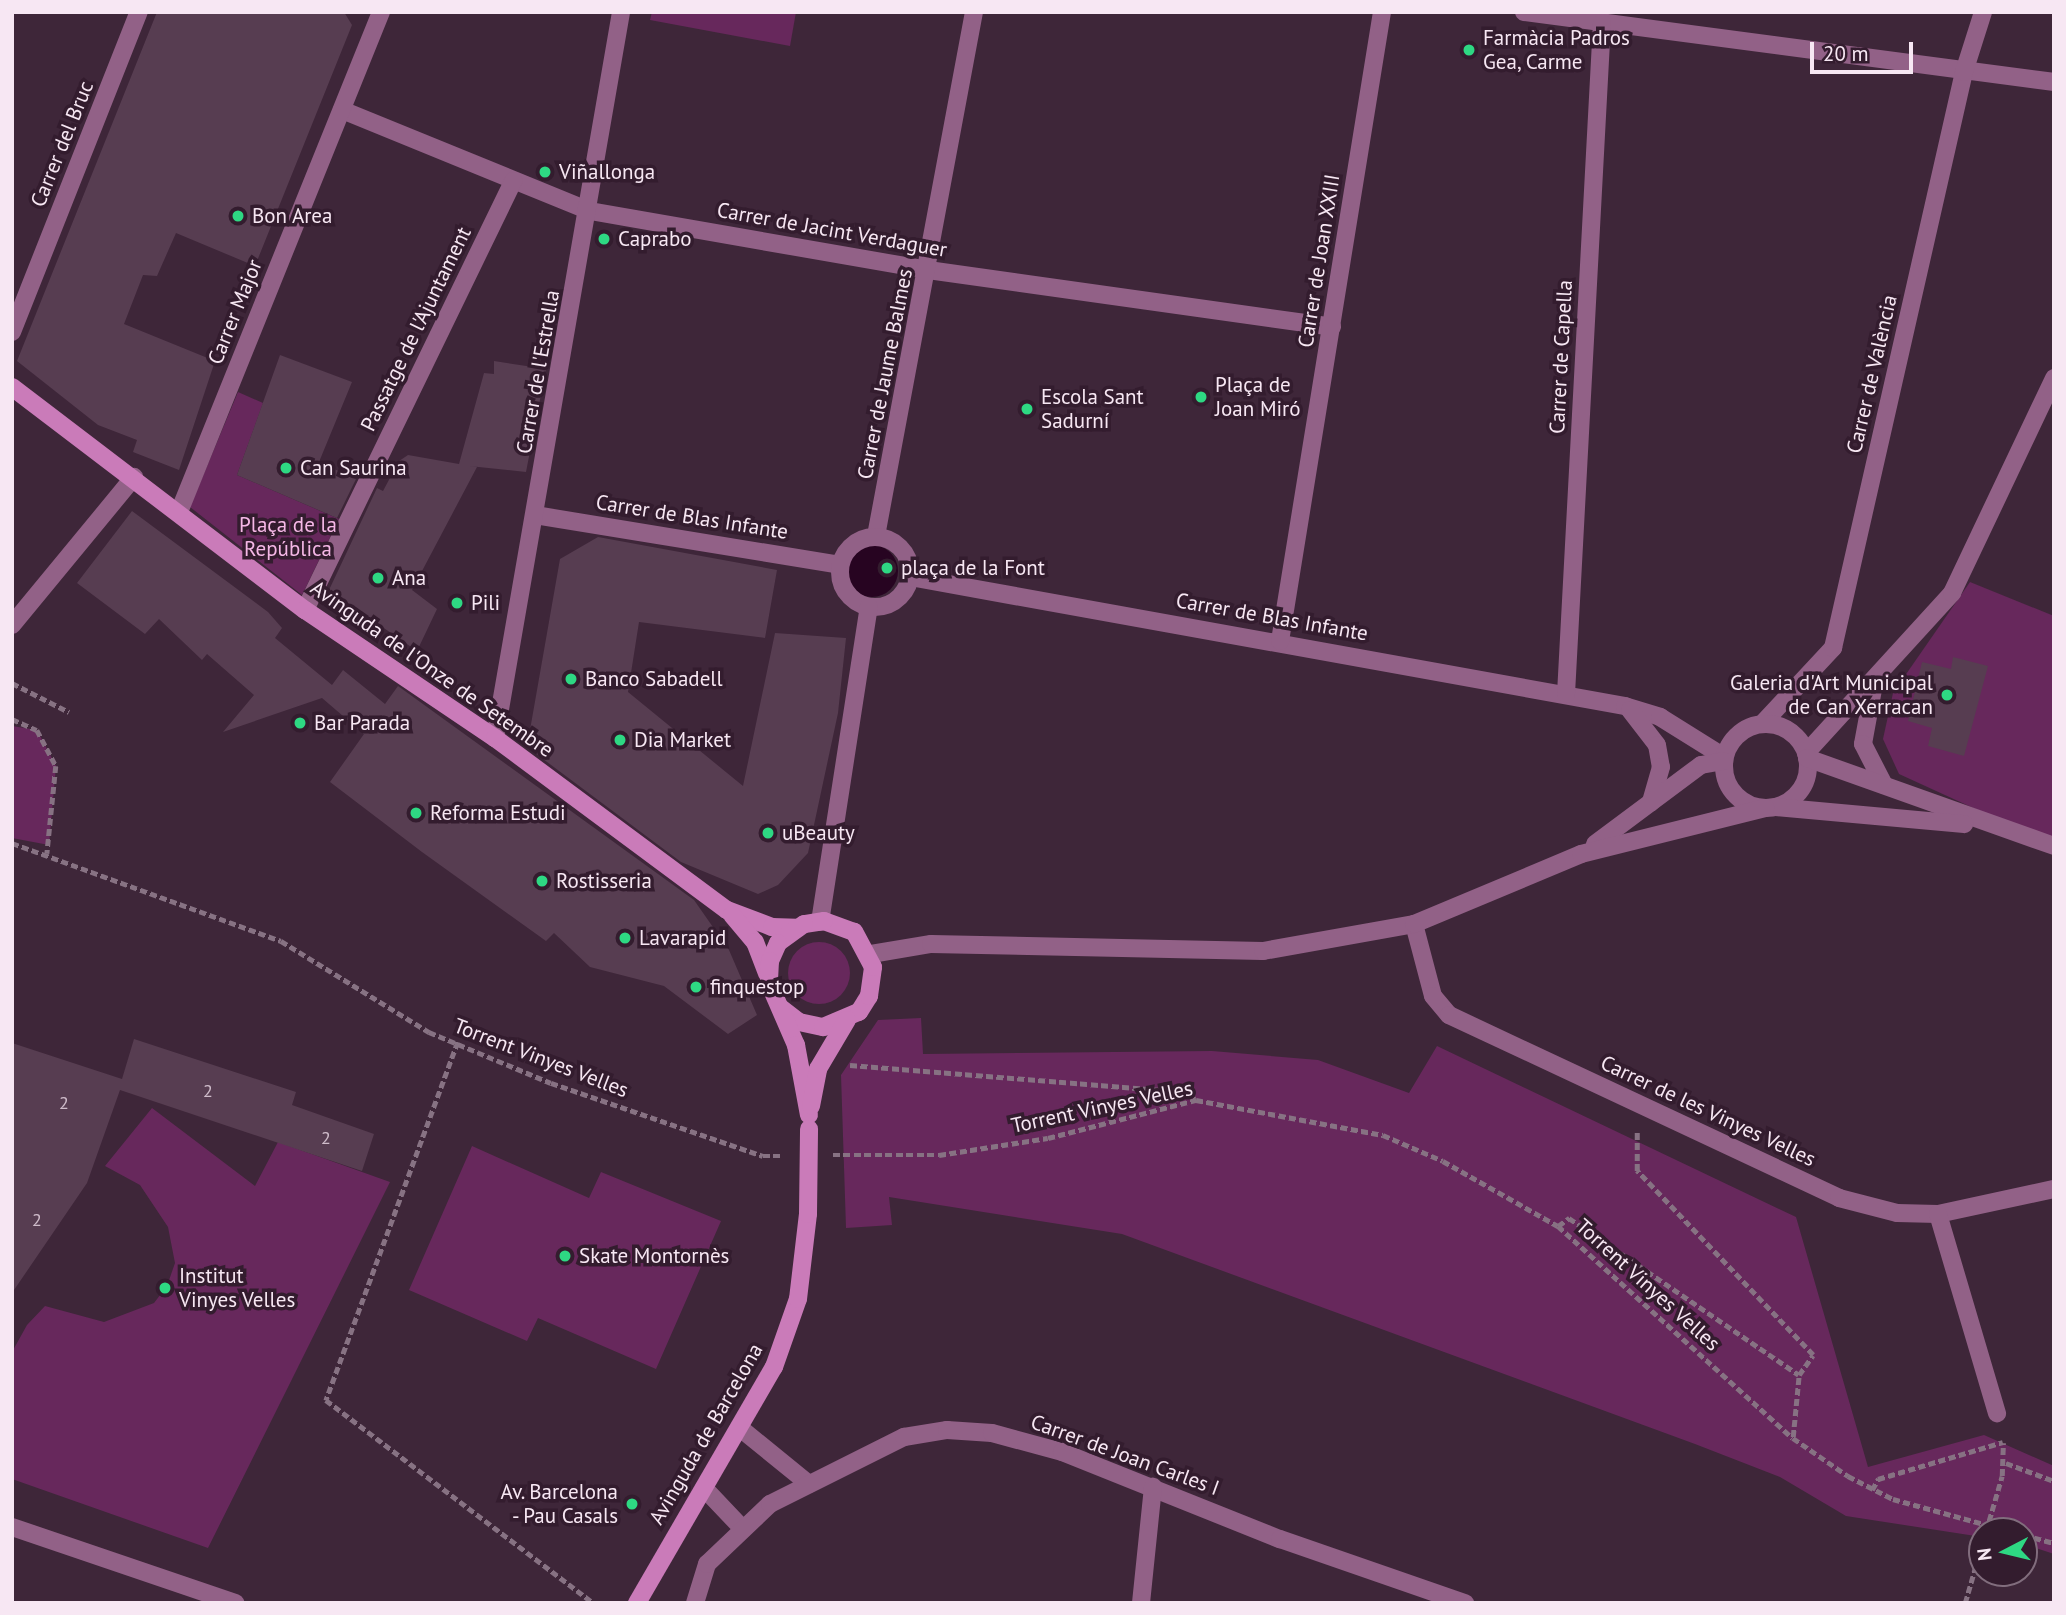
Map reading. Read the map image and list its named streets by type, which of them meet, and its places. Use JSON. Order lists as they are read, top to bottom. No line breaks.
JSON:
{"streets":{"street":["Carrer del Bruc","Carrer de Jacint Verdaguer","Carrer de Joan XXIII","Carrer Major","Passatge de l'Ajuntament","Carrer de Capella","Carrer de l'Estrella","Carrer de Jaume Balmes","Carrer de València","Carrer de Blas Infante","Avinguda de l'Onze de Setembre","Carrer de les Vinyes Velles","Avinguda de Barcelona","Carrer de Joan Carles I"],"path":["Torrent Vinyes Velles"]},"crossings":[["Carrer de Jacint Verdaguer","Carrer de Joan XXIII"],["Carrer de Jacint Verdaguer","Carrer Major"],["Carrer de Jacint Verdaguer","Passatge de l'Ajuntament"],["Carrer de Jacint Verdaguer","Carrer de l'Estrella"],["Carrer de Jacint Verdaguer","Carrer de Jaume Balmes"],["Carrer de Joan XXIII","Carrer de Blas Infante"],["Carrer Major","Avinguda de l'Onze de Setembre"],["Passatge de l'Ajuntament","Avinguda de l'Onze de Setembre"],["Carrer de Capella","Carrer de Blas Infante"],["Carrer de l'Estrella","Carrer de Blas Infante"],["Carrer de l'Estrella","Avinguda de l'Onze de Setembre"],["Carrer de Jaume Balmes","Carrer de Blas Infante"],["Carrer de València","Carrer de Blas Infante"]],"parks":["Plaça de la República"],"places":["Farmàcia Padros Gea, Carme","Viñallonga","Bon Area","Caprabo","Plaça de Joan Miró","Escola Sant Sadurní","Can Saurina","plaça de la Font","Ana","Pili","Banco Sabadell","Galeria d'Art Municipal de Can Xerracan","Bar Parada","Dia Market","Reforma Estudi","uBeauty","Rostisseria","Lavarapid","finquestop","Skate Montornès","Institut Vinyes Velles","Av. Barcelona - Pau Casals"],"house_numbers":["2","2","2","2"],"scale_bar":"20 m","north":"left"}
